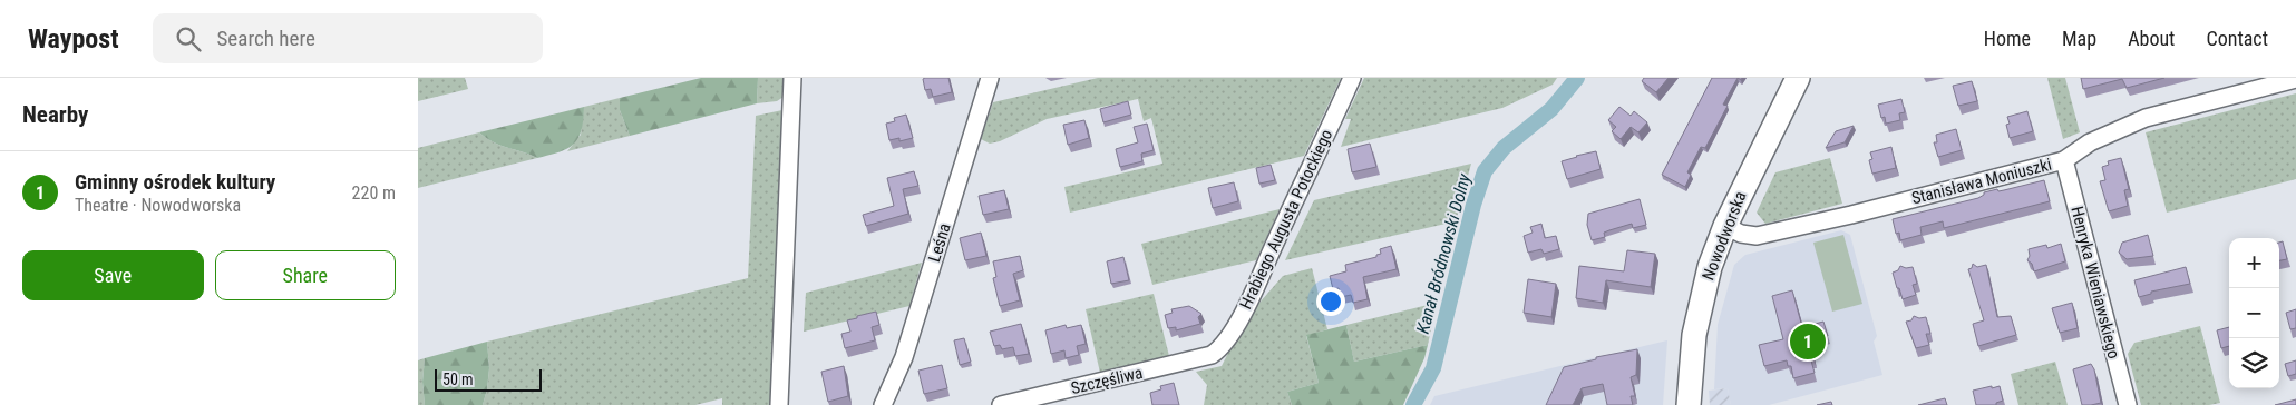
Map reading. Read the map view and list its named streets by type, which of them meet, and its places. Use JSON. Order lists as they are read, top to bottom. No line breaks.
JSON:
{"streets":{"main road":["Nowodworska"],"street":["Stanisława Moniuszki","Hrabiego Augusta Potockiego","Leśna","Henryka Wieniawskiego","Szczęśliwa"]},"crossings":[["Stanisława Moniuszki","Nowodworska"],["Stanisława Moniuszki","Henryka Wieniawskiego"],["Hrabiego Augusta Potockiego","Szczęśliwa"]],"water":["Kanał Bródnowski Dolny"],"scale_bar":"50 m","page":{"header":"Waypost","search":"Search here","nav":["Home","Map","About","Contact"],"heading":"Nearby","list":[{"mark":"1","name":"Gminny ośrodek kultury","note":"Theatre · Nowodworska","value":"220 m"}],"buttons":["Save","Share"],"map_buttons":["+","−"],"pins":"1","scale":"50 m"}}
